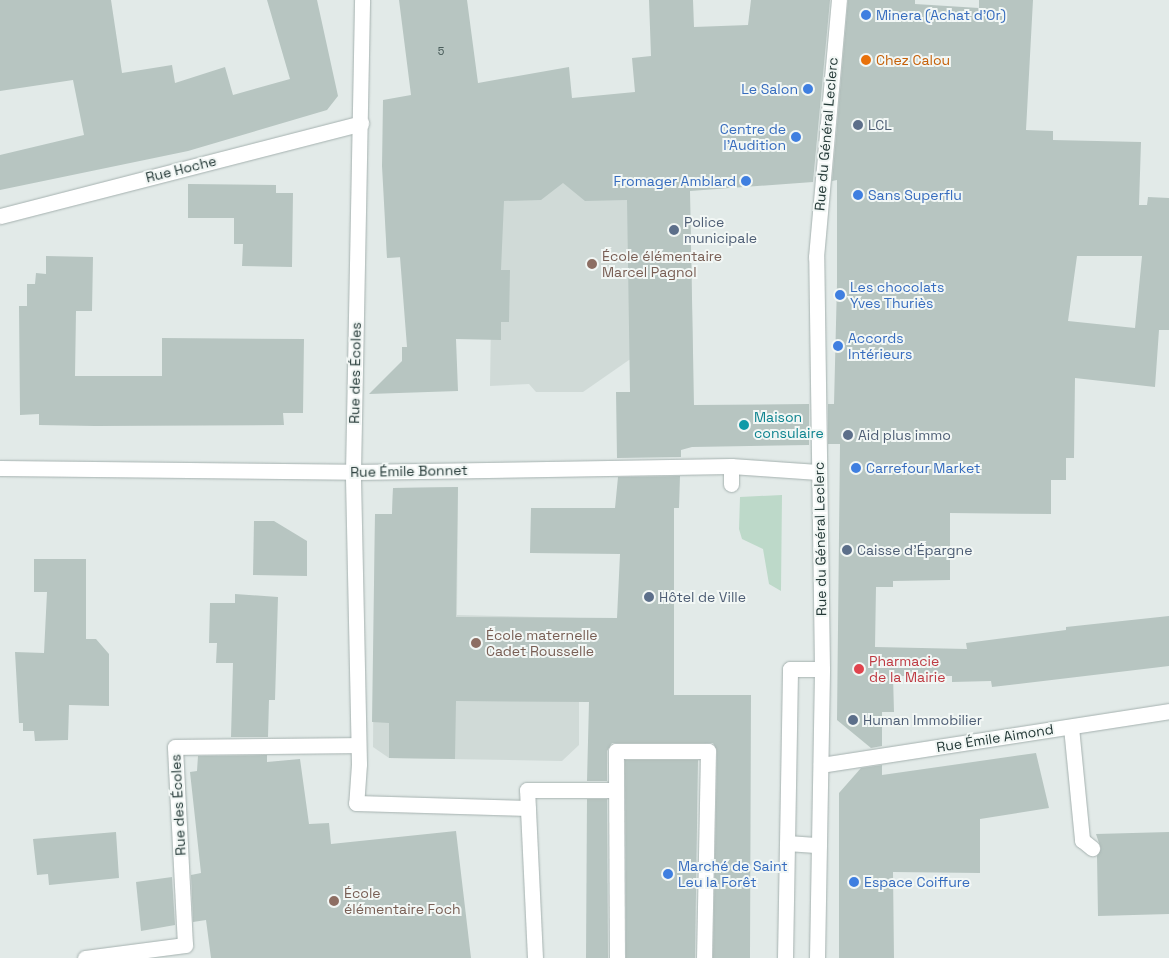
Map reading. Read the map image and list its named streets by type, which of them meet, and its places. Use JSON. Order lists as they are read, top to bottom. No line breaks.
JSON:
{"streets":{"street":["Rue du Général Leclerc","Rue Hoche","Rue des Écoles","Rue Émile Bonnet","Rue Émile Aimond"]},"crossings":[["Rue du Général Leclerc","Rue Émile Bonnet"],["Rue du Général Leclerc","Rue Émile Aimond"],["Rue Hoche","Rue des Écoles"],["Rue des Écoles","Rue Émile Bonnet"]],"places":["Minera (Achat d'Or)","Chez Calou","Le Salon","LCL","Centre de l'Audition","Fromager Amblard","Sans Superflu","Police municipale","École élémentaire Marcel Pagnol","Les chocolats Yves Thuriès","Accords Intérieurs","Maison consulaire","Aid plus immo","Carrefour Market","Caisse d'Épargne","Hôtel de Ville","École maternelle Cadet Rousselle","Pharmacie de la Mairie","Human Immobilier","Marché de Saint Leu la Forêt","Espace Coiffure","École élémentaire Foch"],"house_numbers":["5"]}
